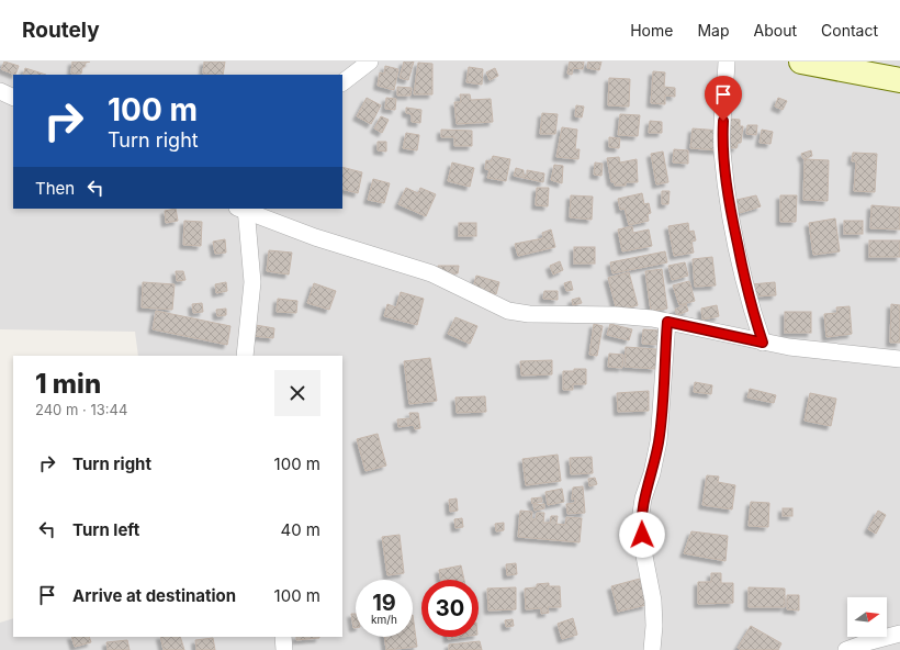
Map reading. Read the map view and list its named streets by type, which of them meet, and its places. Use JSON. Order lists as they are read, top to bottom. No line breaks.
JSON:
{"north":"right","page":{"header":"Routely","nav":["Home","Map","About","Contact"],"turn":["100 m","Turn right"],"then":"Then","heading":["1 min","240 m · 13:44"],"list":[{"name":"Turn right","value":"100 m"},{"name":"Turn left","value":"40 m"},{"name":"Arrive at destination","value":"100 m"}],"speed":"19 km/h","limit":"30"}}
